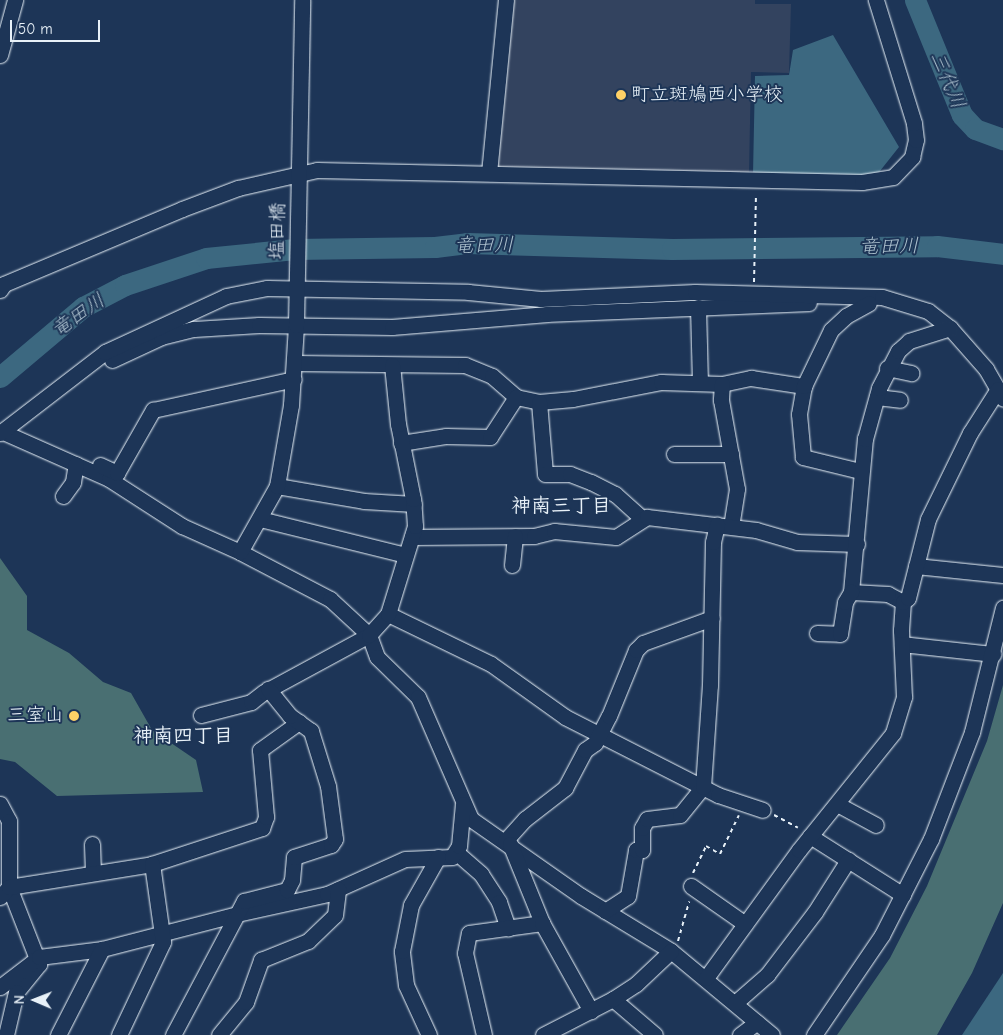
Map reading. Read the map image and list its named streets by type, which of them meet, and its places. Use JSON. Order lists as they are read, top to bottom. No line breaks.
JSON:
{"streets":{"street":["塩田橋"]},"districts":["神南三丁目","神南四丁目"],"water":["三代川","竜田川"],"places":["町立斑鳩西小学校","三室山"],"scale_bar":"50 m","north":"left"}
